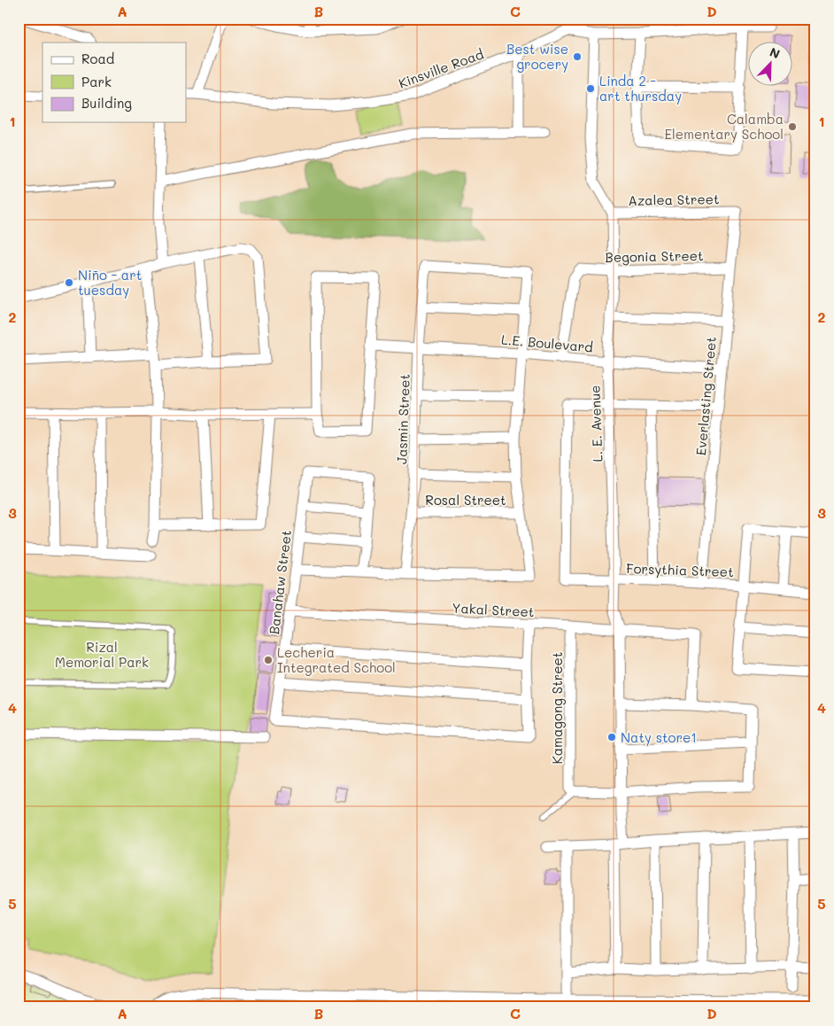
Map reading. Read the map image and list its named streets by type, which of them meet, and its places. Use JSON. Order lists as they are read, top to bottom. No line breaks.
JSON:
{"streets":{"street":["Kinsville Road","Azalea Street","Begonia Street","L.E. Boulevard","Everlasting Street","Jasmin Street","L. E. Avenue","Rosal Street","Forsythia Street","Banahaw Street","Yakal Street","Kamagong Street"]},"crossings":[["Azalea Street","Everlasting Street"],["Azalea Street","L. E. Avenue"],["Begonia Street","L.E. Boulevard"],["Begonia Street","Everlasting Street"],["Begonia Street","L. E. Avenue"],["L.E. Boulevard","Everlasting Street"],["L.E. Boulevard","Jasmin Street"],["L.E. Boulevard","L. E. Avenue"],["Everlasting Street","Forsythia Street"],["Jasmin Street","Rosal Street"],["L. E. Avenue","Forsythia Street"],["L. E. Avenue","Yakal Street"],["Banahaw Street","Yakal Street"],["Yakal Street","Kamagong Street"]],"parks":["Rizal Memorial Park"],"places":["Best wise grocery","Linda 2 - art thursday","Calamba Elementary School","Niño - art tuesday","Lecheria Integrated School","Naty store1"],"legend":["Road","Park","Building"],"north":"top right","grid":{"columns":["A","B","C","D"],"rows":["1","2","3","4","5"]}}
